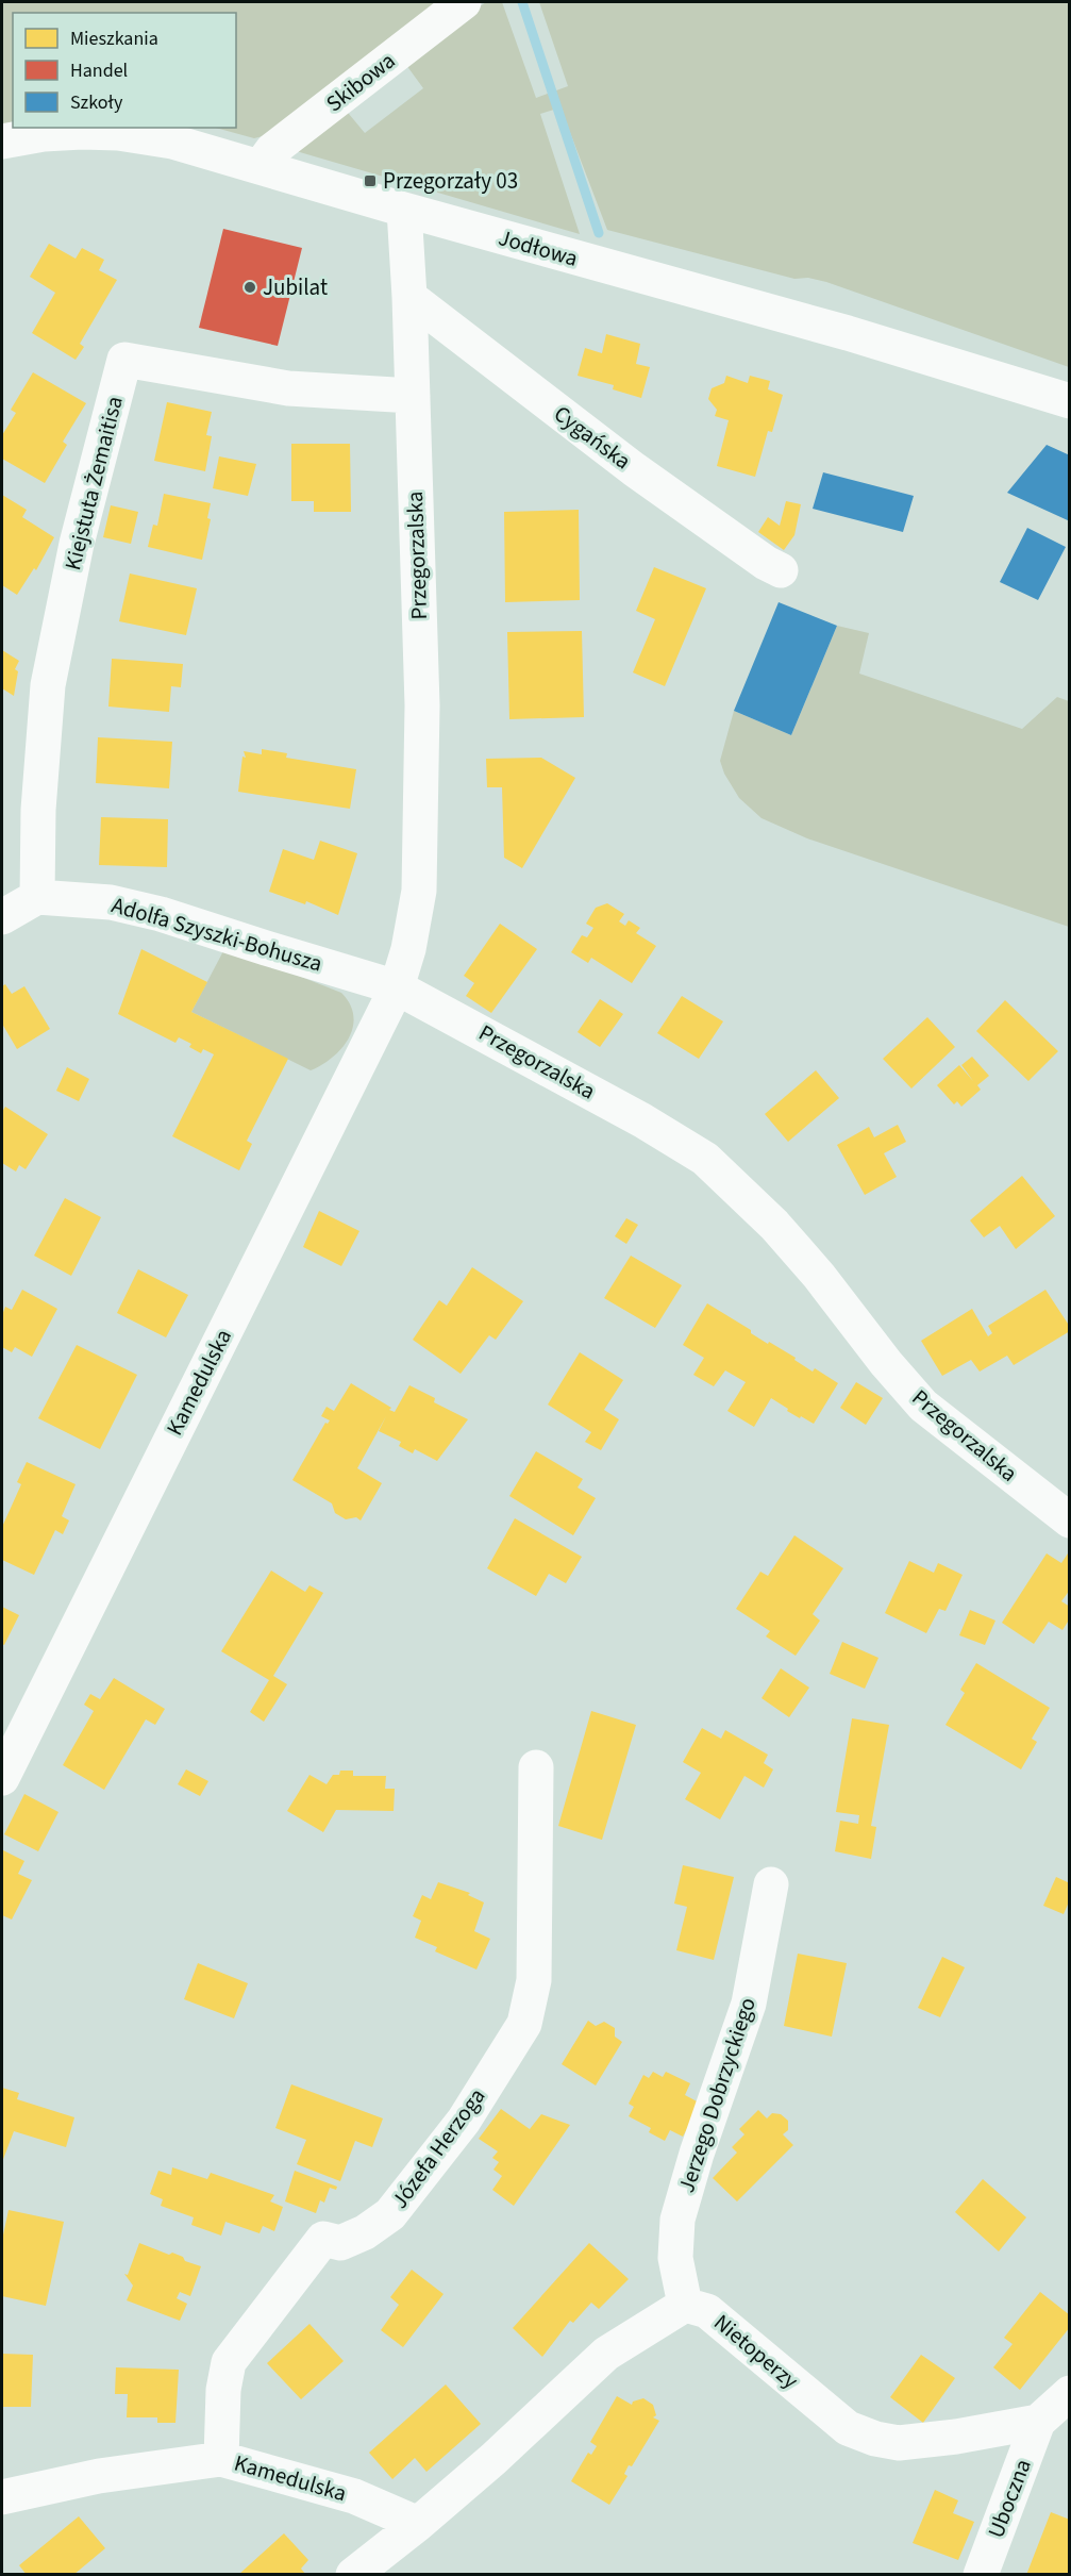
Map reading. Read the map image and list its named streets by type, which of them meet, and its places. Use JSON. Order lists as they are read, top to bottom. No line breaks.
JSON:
{"streets":{"street":["Skibowa","Jodłowa","Cygańska","Kiejstuta Żemaitisa","Przegorzalska","Adolfa Szyszki-Bohusza","Kamedulska","Jerzego Dobrzyckiego","Józefa Herzoga","Nietoperzy","Uboczna"]},"crossings":[["Skibowa","Jodłowa"],["Jodłowa","Przegorzalska"],["Cygańska","Przegorzalska"],["Kiejstuta Żemaitisa","Przegorzalska"],["Kiejstuta Żemaitisa","Adolfa Szyszki-Bohusza"],["Przegorzalska","Adolfa Szyszki-Bohusza"],["Przegorzalska","Kamedulska"],["Adolfa Szyszki-Bohusza","Kamedulska"],["Kamedulska","Józefa Herzoga"],["Jerzego Dobrzyckiego","Nietoperzy"],["Nietoperzy","Uboczna"]],"places":{"transit":["Przegorzały 03"],"other":["Jubilat"]},"legend":["Mieszkania","Handel","Szkoły"]}
